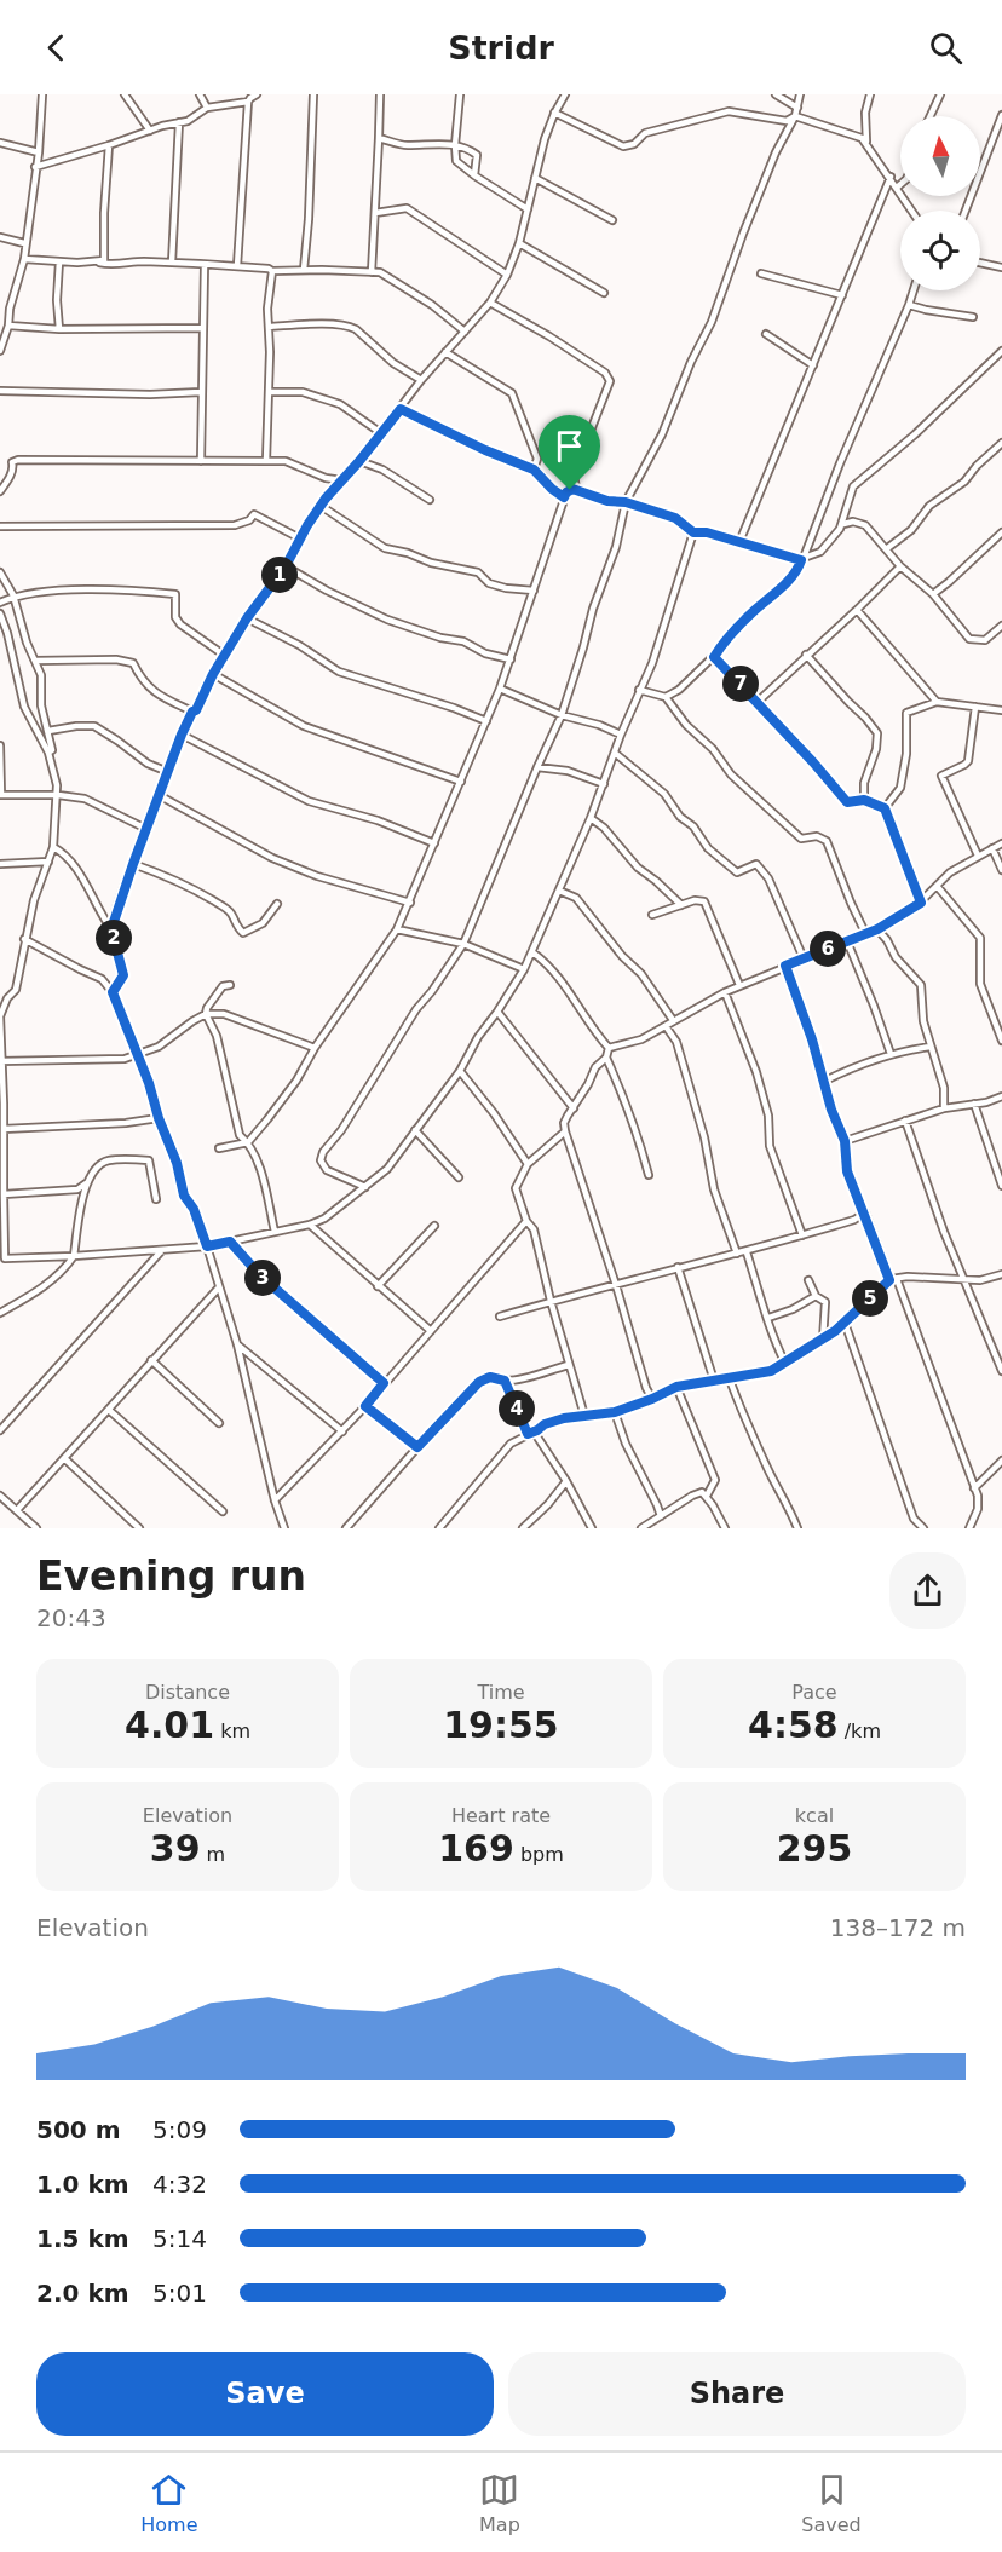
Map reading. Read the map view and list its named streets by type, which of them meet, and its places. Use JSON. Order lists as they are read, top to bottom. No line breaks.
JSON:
{"north":"top","page":{"header":"Stridr","pins":["1","7","2","6","3","5","4"],"heading":["Evening run","20:43"],"stats":[["Distance","4.01 km"],["Time","19:55"],["Pace","4:58 /km"],["Elevation","39 m"],["Heart rate","169 bpm"],["kcal","295"]],"chart":["Elevation","138–172 m"],"list":[{"name":"500 m","note":"5:09"},{"name":"1.0 km","note":"4:32"},{"name":"1.5 km","note":"5:14"},{"name":"2.0 km","note":"5:01"}],"buttons":["Save","Share"],"tabs":["Home","Map","Saved"]}}
